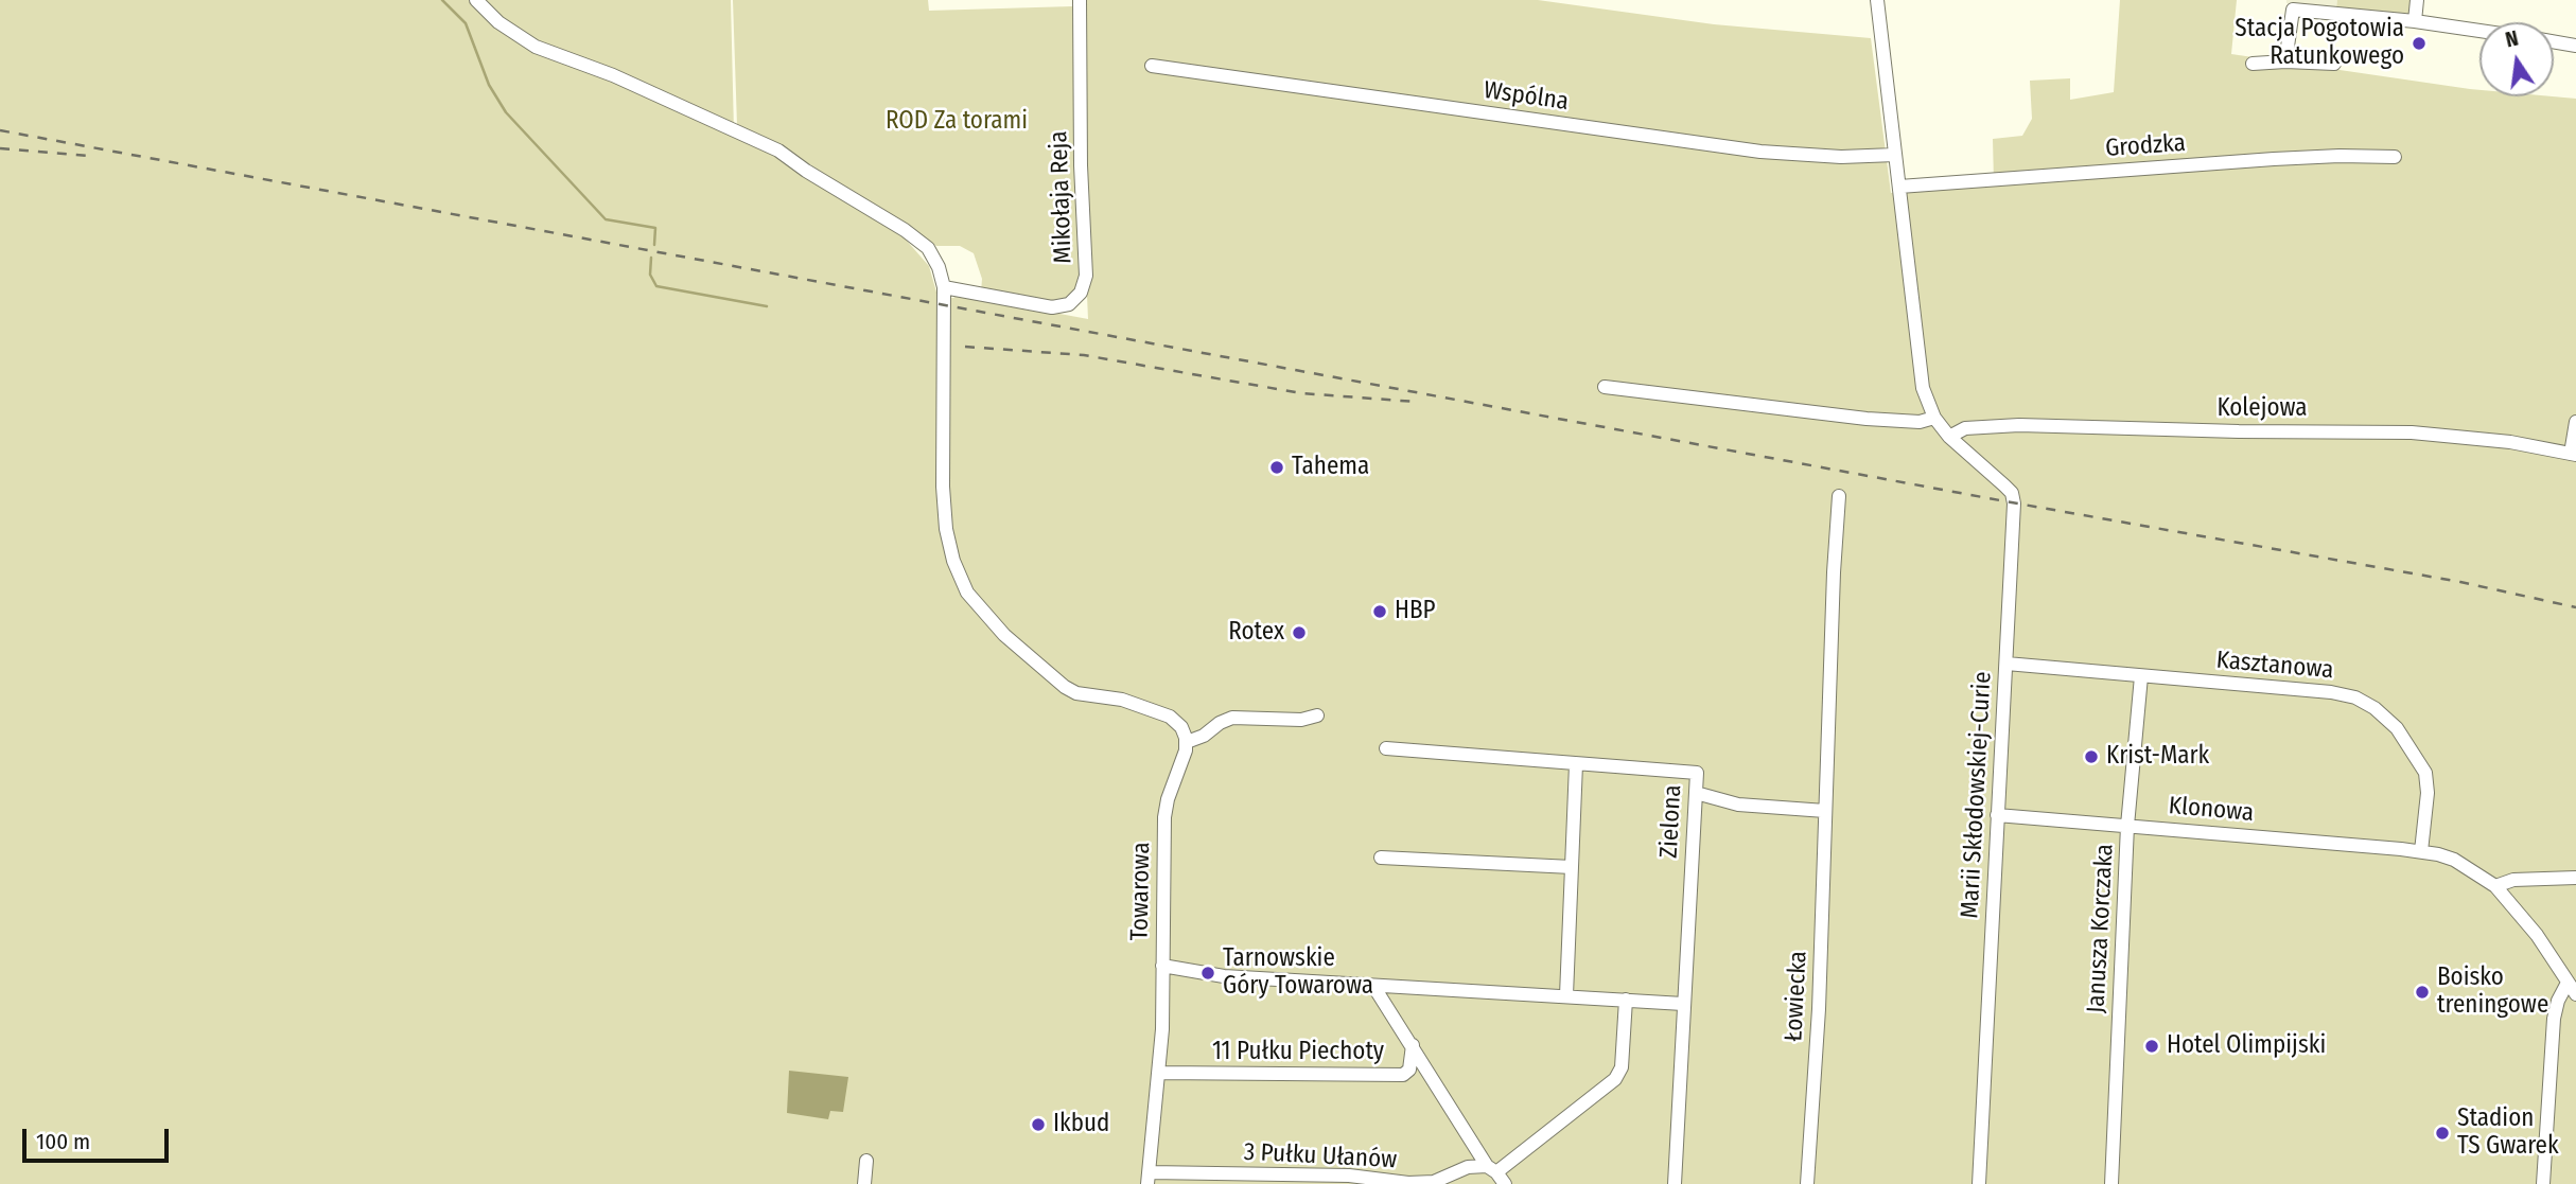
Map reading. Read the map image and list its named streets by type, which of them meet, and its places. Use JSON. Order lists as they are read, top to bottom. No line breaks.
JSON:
{"streets":{"street":["Wspólna","Grodzka","Mikołaja Reja","Kolejowa","Kasztanowa","Marii Skłodowskiej-Curie","Klonowa","Zielona","Towarowa","Janusza Korczaka","Łowiecka","11 Pułku Piechoty","3 Pułku Ułanów"]},"crossings":[["Kolejowa","Marii Skłodowskiej-Curie"],["Kasztanowa","Marii Skłodowskiej-Curie"],["Kasztanowa","Klonowa"],["Kasztanowa","Janusza Korczaka"],["Marii Skłodowskiej-Curie","Klonowa"],["Klonowa","Janusza Korczaka"],["Towarowa","11 Pułku Piechoty"],["Towarowa","3 Pułku Ułanów"]],"parks":["ROD Za torami"],"places":["Stacja Pogotowia Ratunkowego","Tahema","HBP","Rotex","Krist-Mark","Tarnowskie Góry Towarowa","Boisko treningowe","Hotel Olimpijski","Ikbud","Stadion TS Gwarek"],"scale_bar":"100 m","north":"top"}
